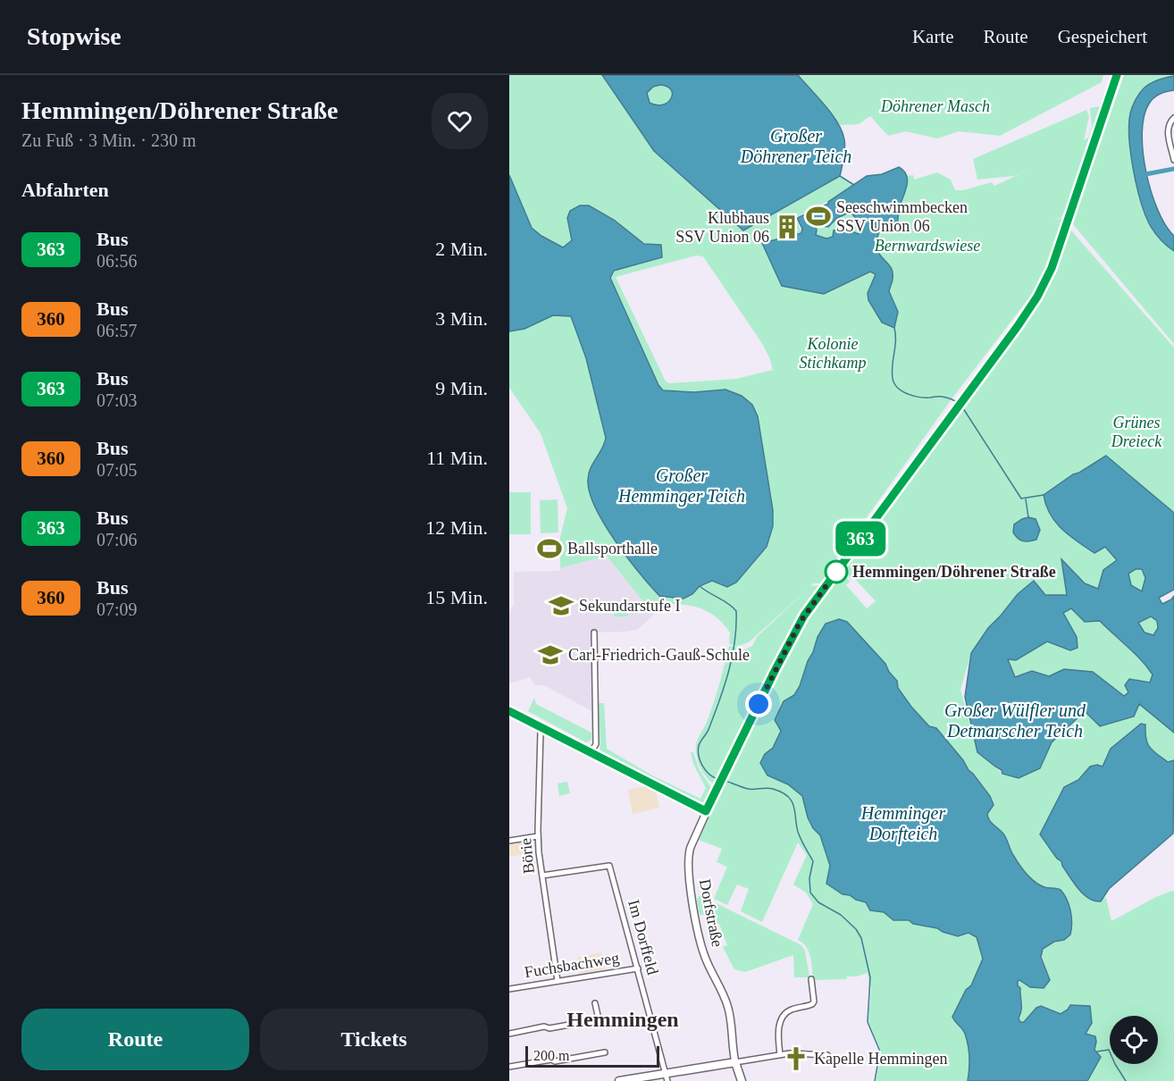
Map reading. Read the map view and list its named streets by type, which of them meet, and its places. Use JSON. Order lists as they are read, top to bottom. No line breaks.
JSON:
{"streets":{"main road":["Dorfstraße"],"street":["Börie","Im Dorffeld","Fuchsbachweg"]},"crossings":[["Börie","Im Dorffeld"],["Börie","Fuchsbachweg"],["Im Dorffeld","Fuchsbachweg"]],"districts":["Hemmingen"],"water":["Großer Döhrener Teich","Großer Hemminger Teich","Großer Wülfler und Detmarscher Teich","Hemminger Dorfteich"],"parks":["Döhrener Masch","Bernwardswiese","Kolonie Stichkamp","Grünes Dreieck"],"places":{"sports":["Seeschwimmbecken SSV Union 06","Ballsporthalle"],"building":["Klubhaus SSV Union 06"],"other":["Hemmingen/Döhrener Straße"],"school or university":["Sekundarstufe I","Carl-Friedrich-Gauß-Schule"],"church":["Kapelle Hemmingen"]},"lines":["bus line 363"],"scale_bar":"200 m","page":{"header":"Stopwise","nav":["Karte","Route","Gespeichert"],"heading":[["Hemmingen/Döhrener Straße","Zu Fuß · 3 Min. · 230 m"],"Abfahrten"],"on_map":"363","list":[{"mark":"363","name":"Bus","note":"06:56","value":"2 Min."},{"mark":"360","name":"Bus","note":"06:57","value":"3 Min."},{"mark":"363","name":"Bus","note":"07:03","value":"9 Min."},{"mark":"360","name":"Bus","note":"07:05","value":"11 Min."},{"mark":"363","name":"Bus","note":"07:06","value":"12 Min."},{"mark":"360","name":"Bus","note":"07:09","value":"15 Min."}],"buttons":["Route","Tickets"],"scale":"200 m"}}
